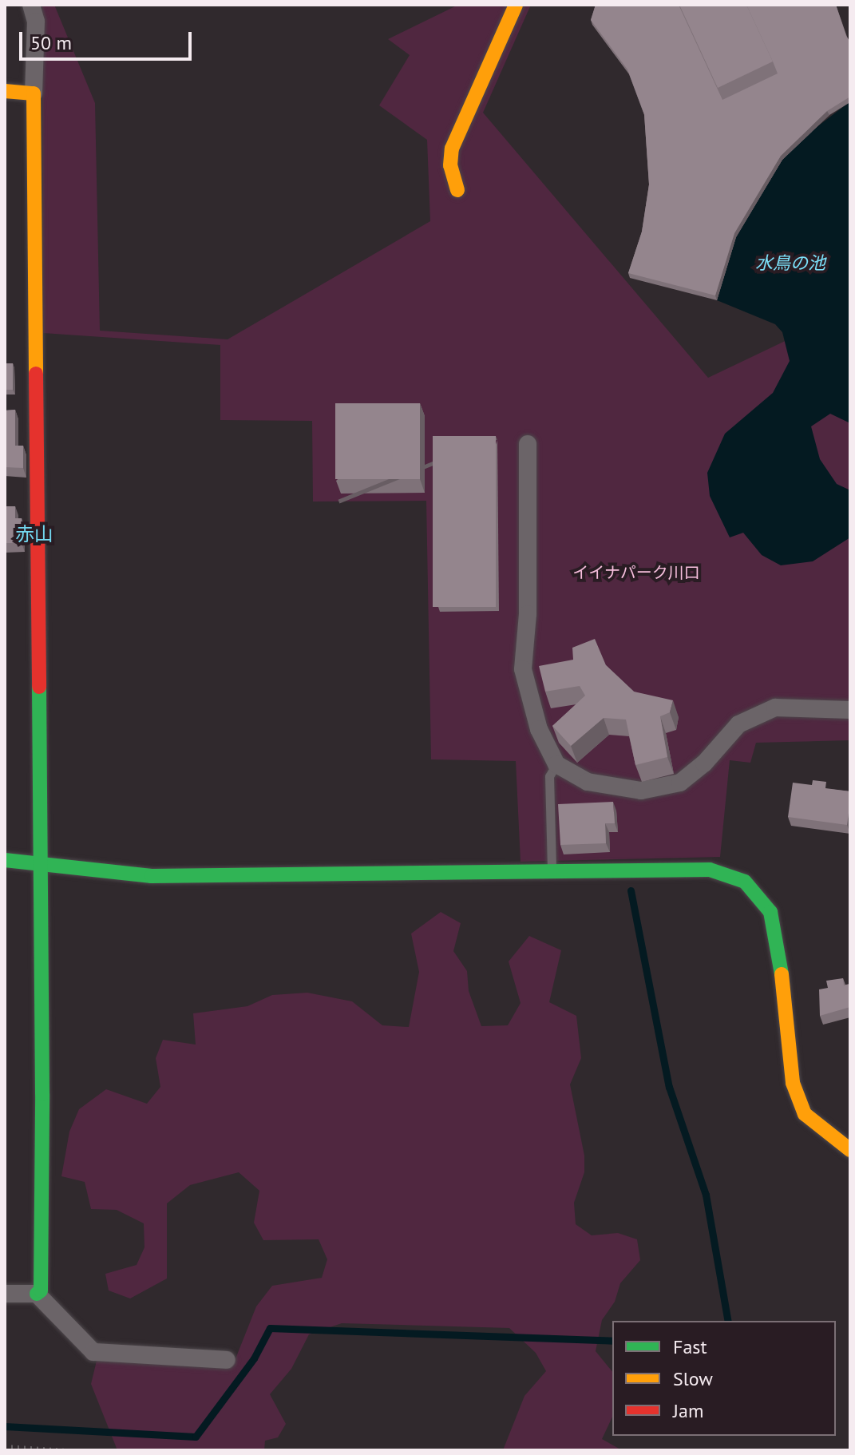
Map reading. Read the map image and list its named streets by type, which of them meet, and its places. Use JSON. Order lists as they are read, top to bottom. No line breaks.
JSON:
{"districts":["赤山"],"water":["水鳥の池"],"parks":["イイナパーク川口"],"legend":["Fast","Slow","Jam"],"scale_bar":"50 m"}
